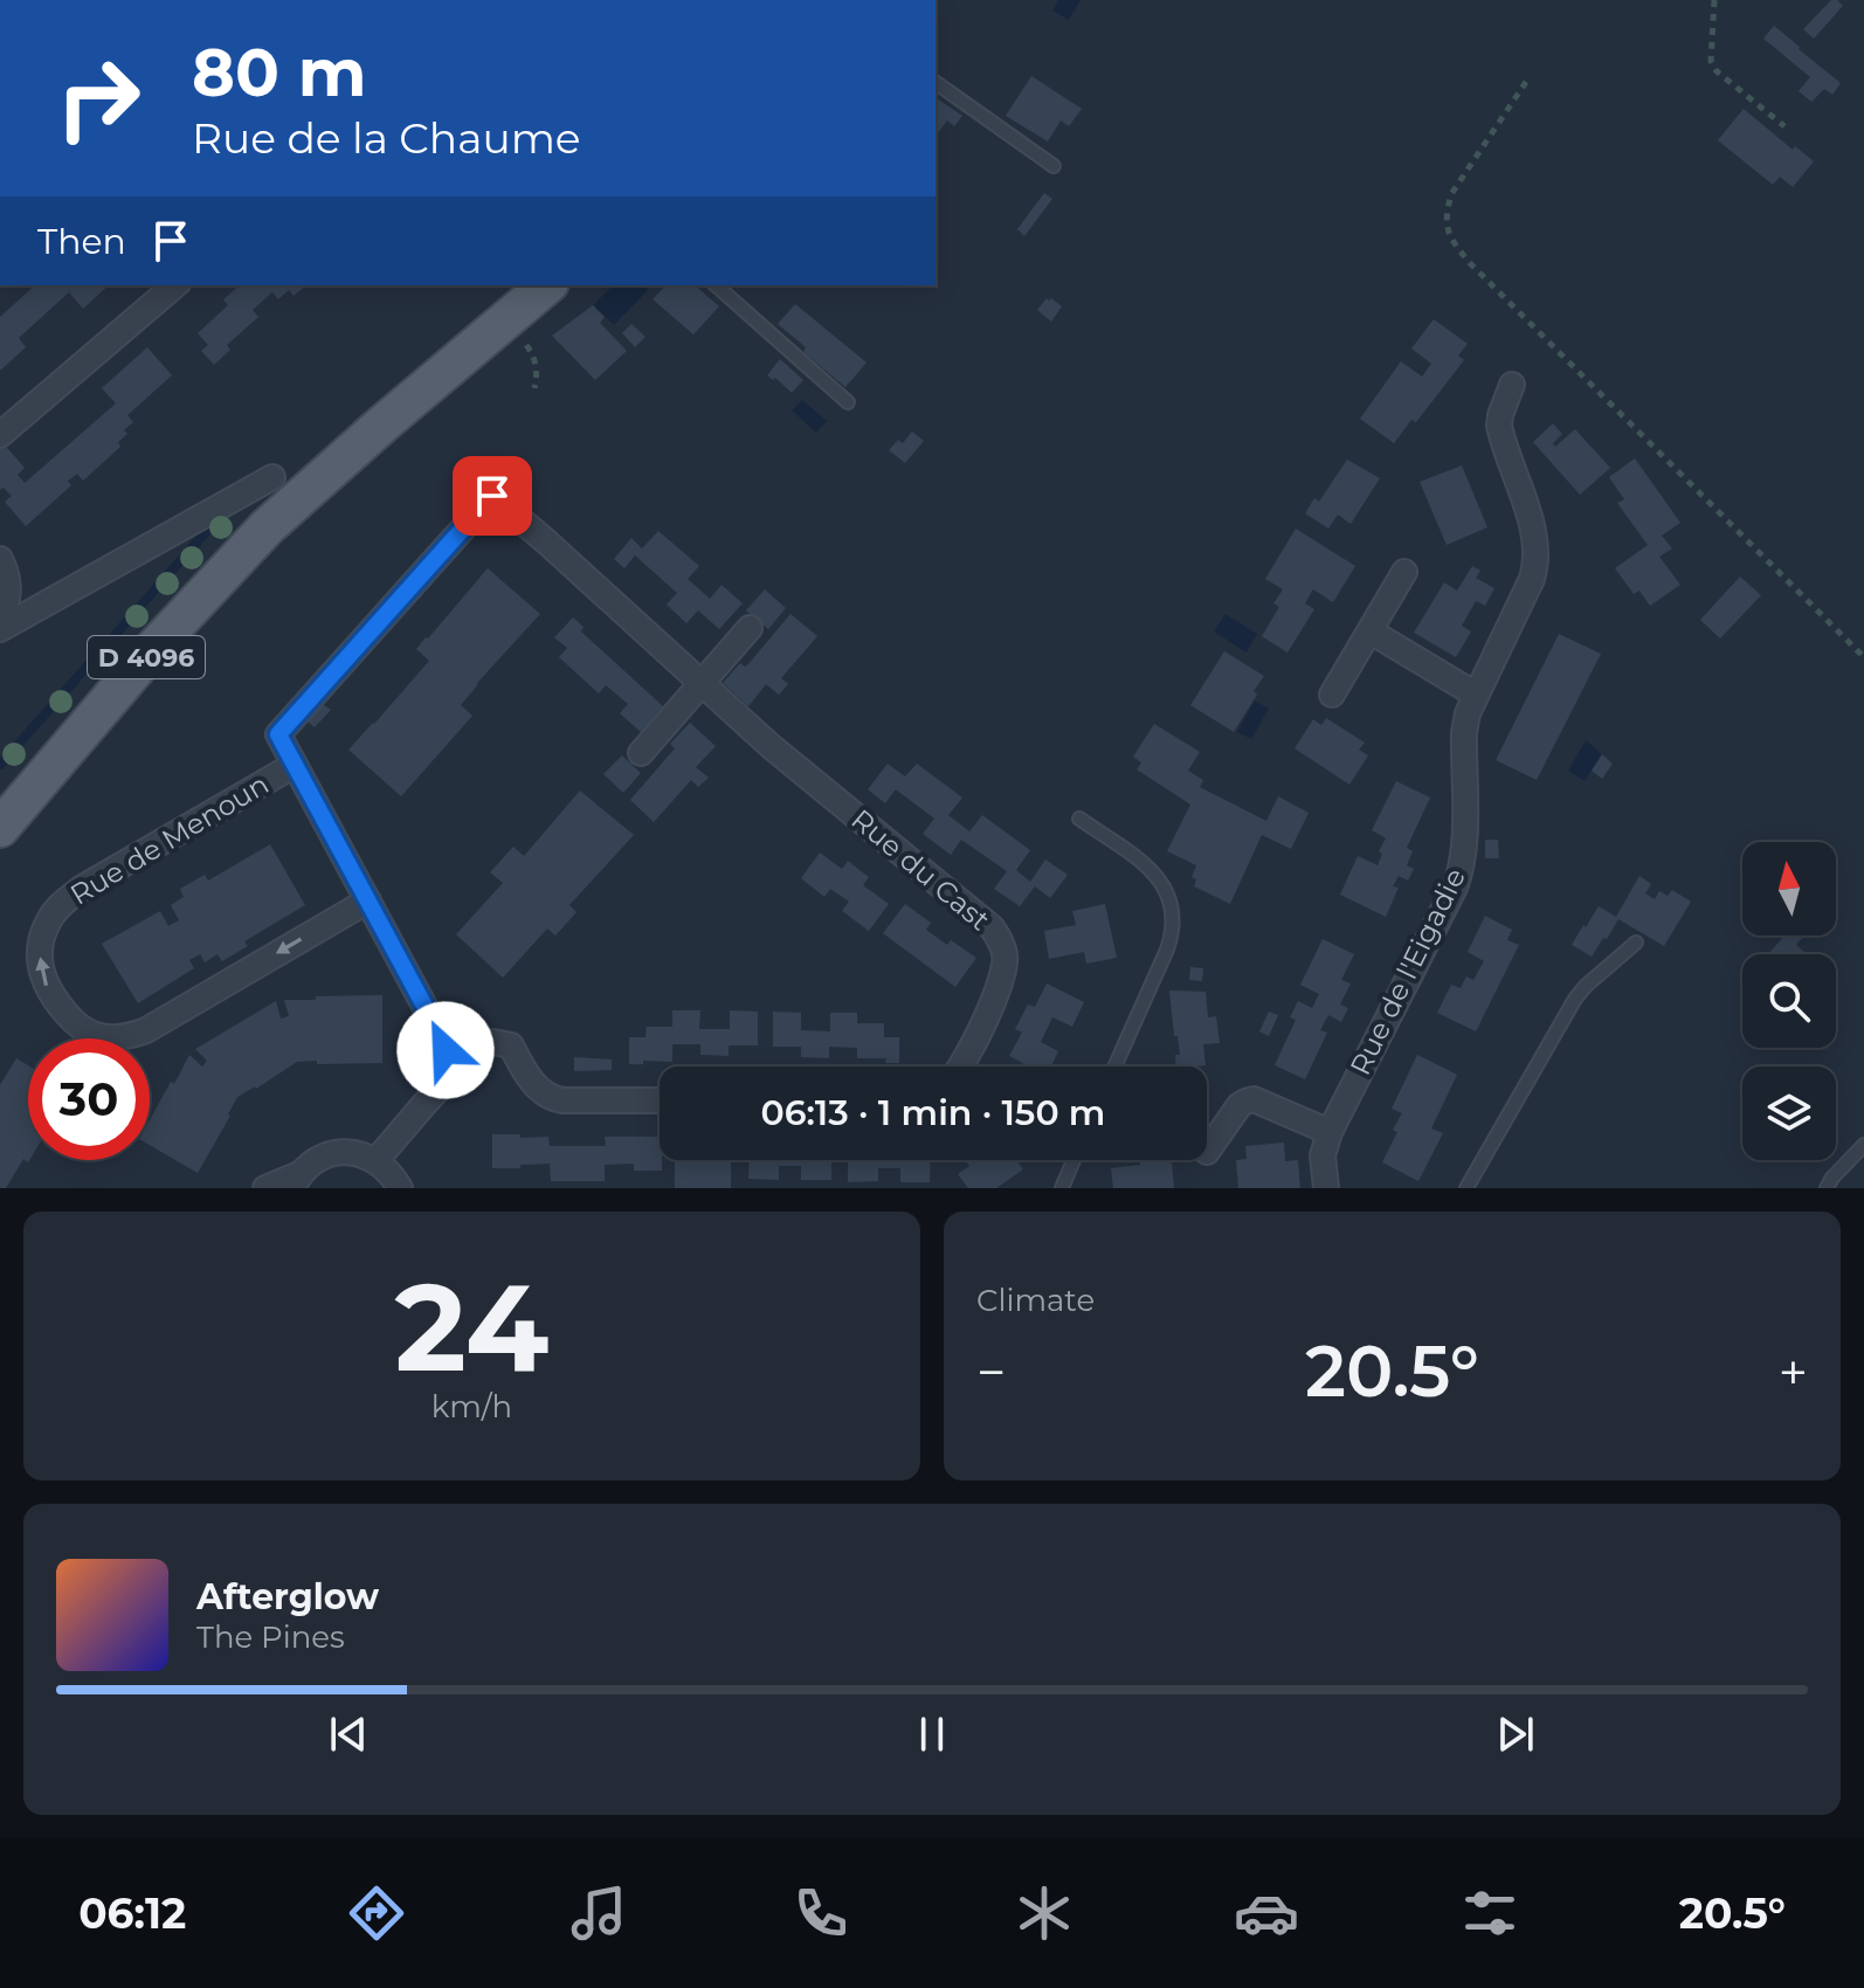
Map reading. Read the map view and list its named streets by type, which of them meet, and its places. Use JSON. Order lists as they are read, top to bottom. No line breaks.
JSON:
{"streets":{"main road":["D 4096"],"street":["Rue de Menoun","Rue du Cast","Rue de l'Eigadie"]},"crossings":[["Rue de Menoun","Rue du Cast"]],"north":"top","page":{"turn":["80 m","Rue de la Chaume"],"then":"Then","limit":"30","trip":"06:13 · 1 min · 150 m","tile":[["24","km/h"],"Climate"],"heat":["−","20.5°","+"],"song":["Afterglow","The Pines"],"tabs":["06:12","20.5°"]}}
